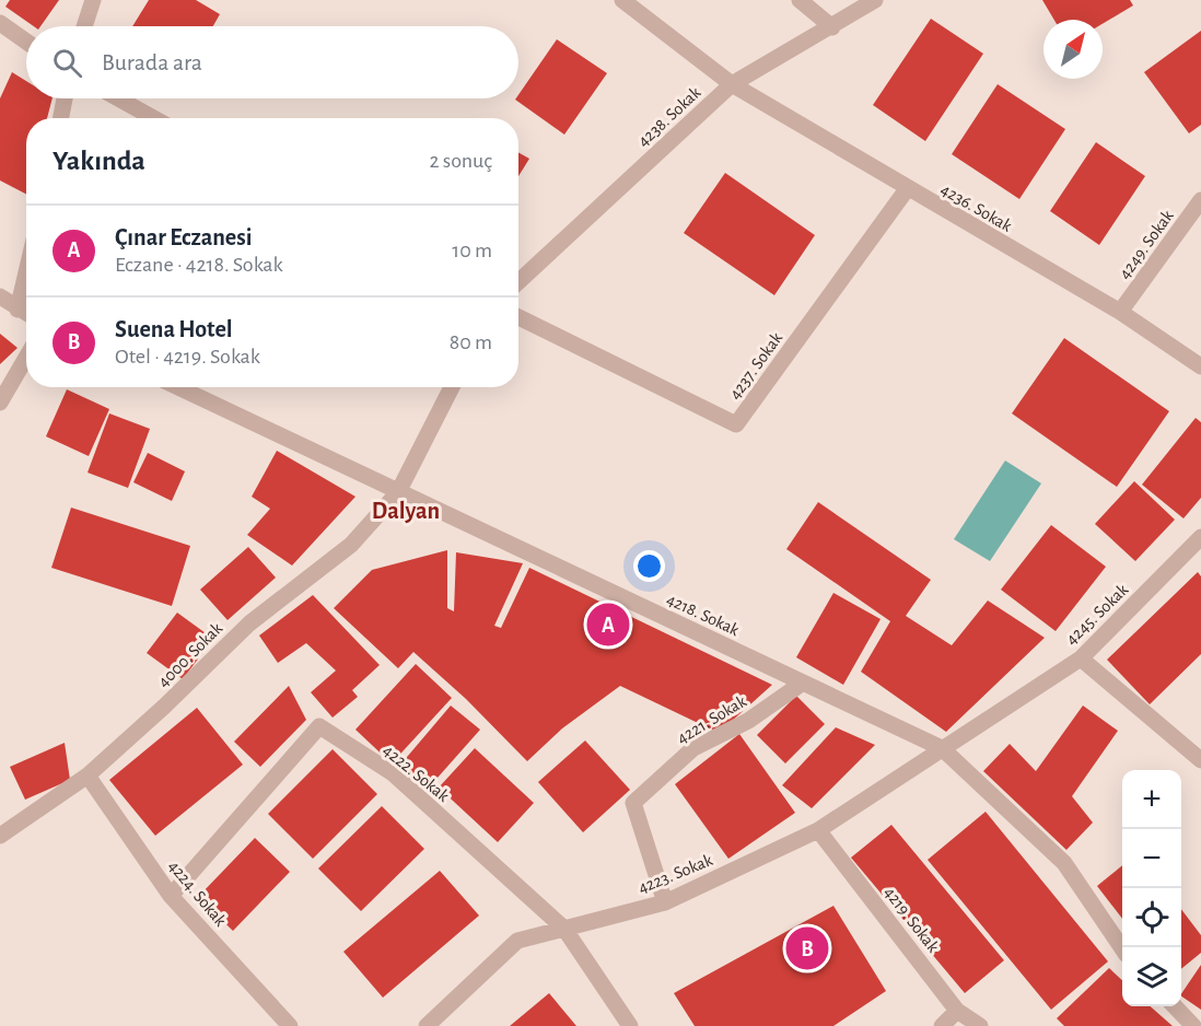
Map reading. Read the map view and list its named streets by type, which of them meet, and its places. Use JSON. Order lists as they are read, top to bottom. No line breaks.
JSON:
{"streets":{"street":["4238. Sokak","4236. Sokak","4249. Sokak","4237. Sokak","4218. Sokak","4245. Sokak","4000. Sokak","4221. Sokak","4222. Sokak","4223. Sokak","4224. Sokak","4219. Sokak"]},"crossings":[["4238. Sokak","4236. Sokak"],["4236. Sokak","4249. Sokak"],["4236. Sokak","4237. Sokak"],["4218. Sokak","4245. Sokak"],["4218. Sokak","4000. Sokak"],["4218. Sokak","4221. Sokak"],["4218. Sokak","4223. Sokak"],["4245. Sokak","4223. Sokak"],["4000. Sokak","4224. Sokak"],["4221. Sokak","4223. Sokak"],["4222. Sokak","4223. Sokak"],["4222. Sokak","4224. Sokak"],["4223. Sokak","4219. Sokak"]],"districts":["Dalyan"],"north":"top right","page":{"search":"Burada ara","heading":["Yakında","2 sonuç"],"list":[{"mark":"A","name":"Çınar Eczanesi","note":"Eczane · 4218. Sokak","value":"10 m"},{"mark":"B","name":"Suena Hotel","note":"Otel · 4219. Sokak","value":"80 m"}],"pins":["A","B"],"map_buttons":["+","−"]}}
